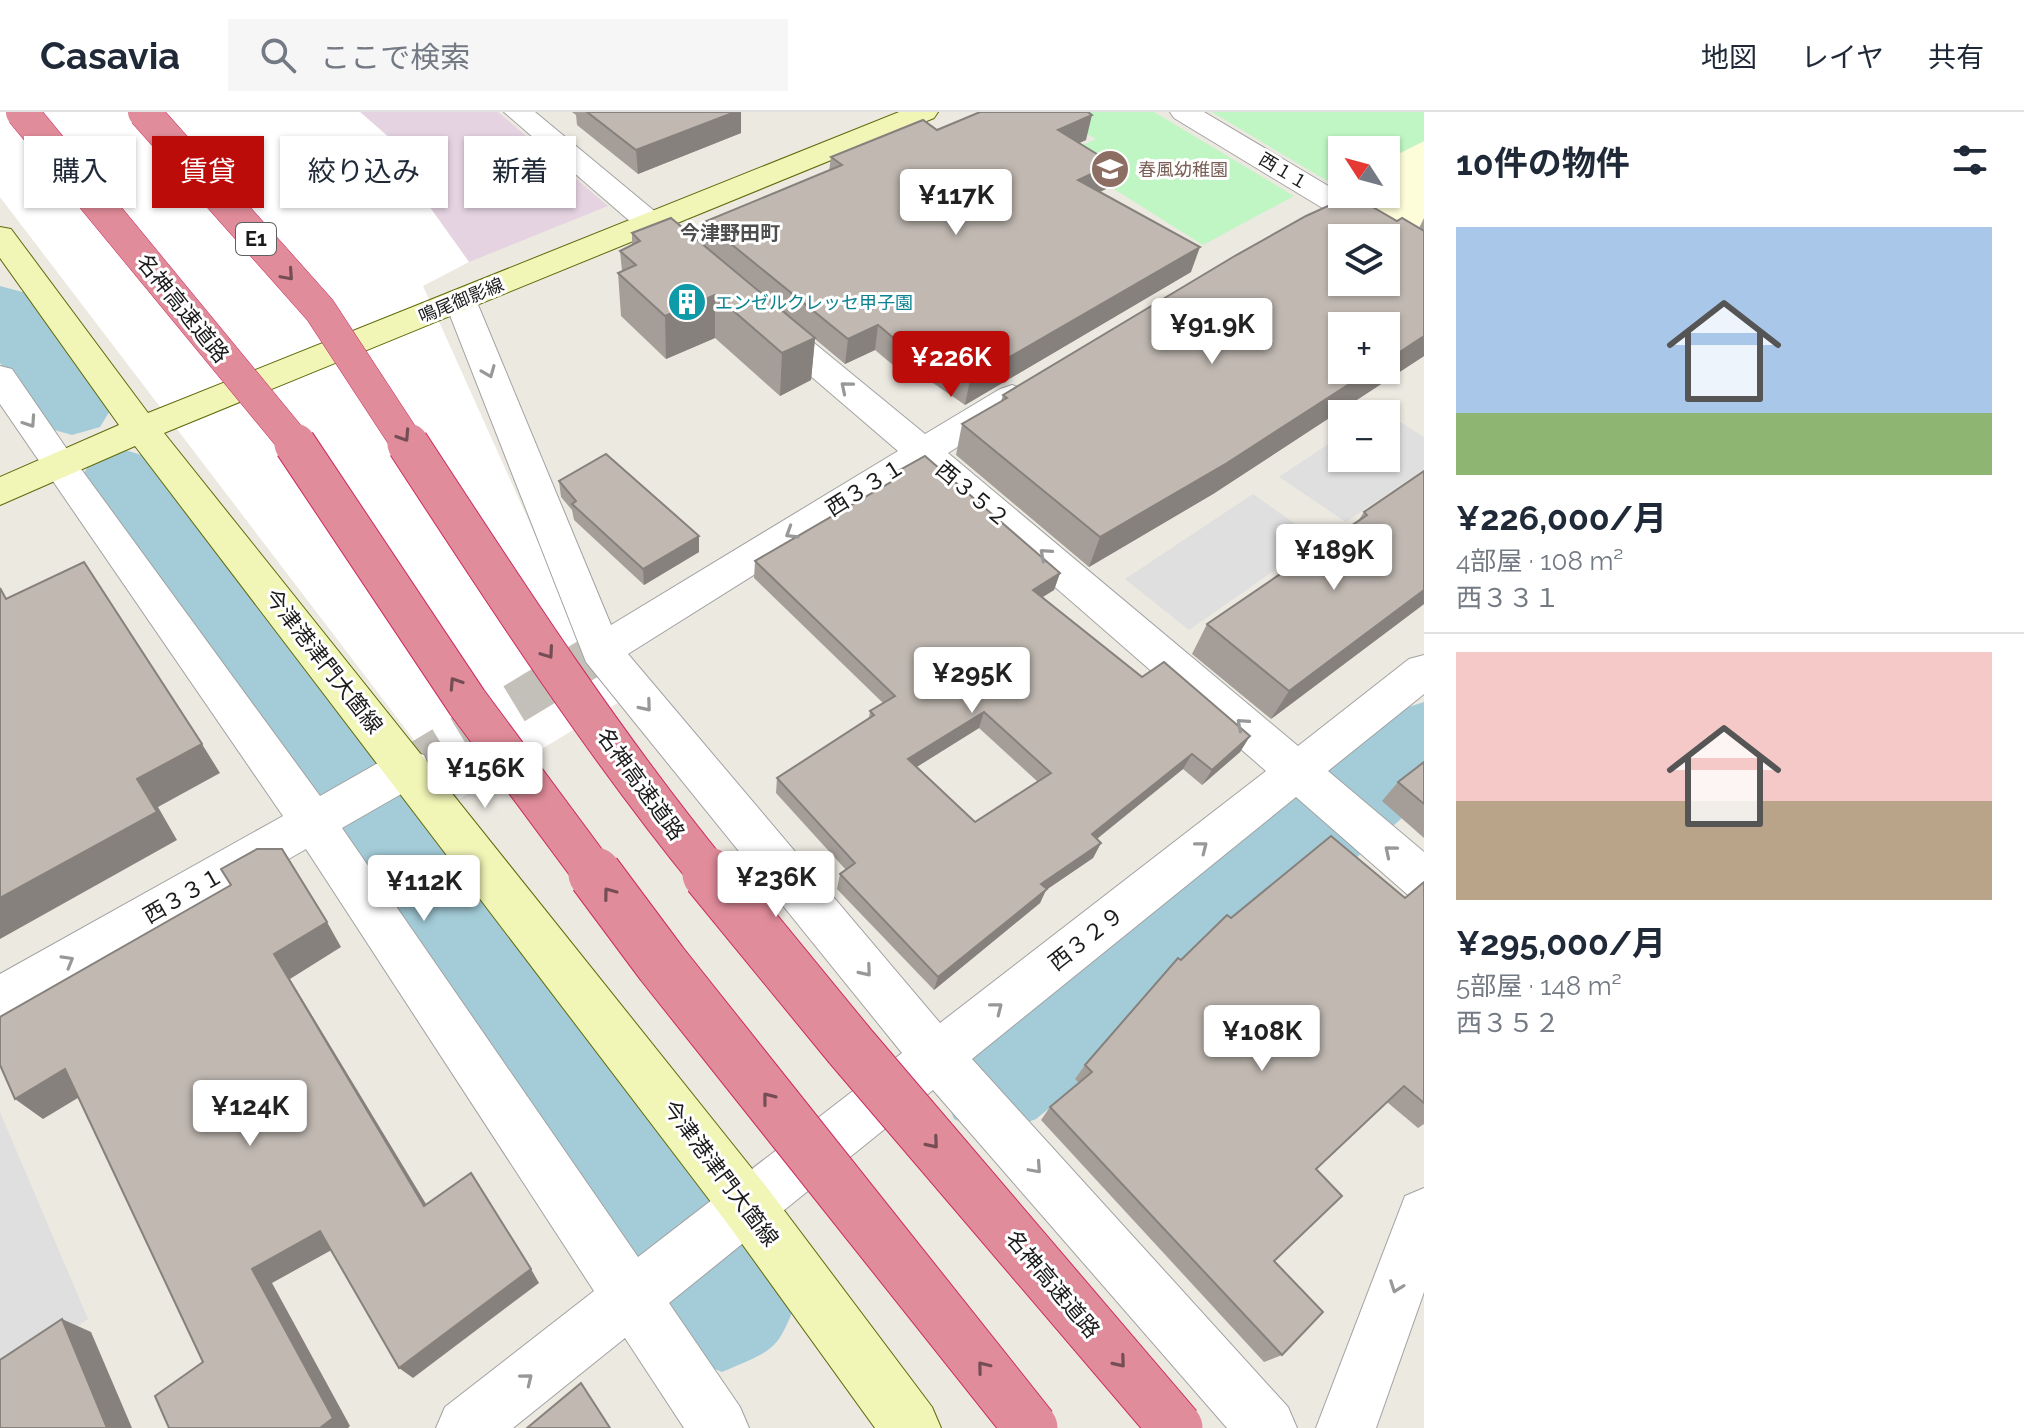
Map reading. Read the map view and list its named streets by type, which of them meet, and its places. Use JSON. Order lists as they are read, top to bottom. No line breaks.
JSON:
{"streets":{"highway":["E1","名神高速道路"],"main road":["鳴尾御影線","今津港津門大箇線"],"street":["西１１","西３３１","西３５２","西３２９"]},"crossings":[["鳴尾御影線","今津港津門大箇線"],["西３３１","西３５２"],["西３３１","今津港津門大箇線"],["西３５２","西３２９"],["今津港津門大箇線","西３２９"]],"one_way":["西３５２","西３２９"],"districts":["今津野田町"],"places":{"school or university":["春風幼稚園"],"building":["エンゼルクレッセ甲子園"]},"north":"top left","page":{"header":"Casavia","search":"ここで検索","nav":["地図","レイヤ","共有"],"heading":"10件の物件","map_buttons":["+","−"],"chip":["購入","賃貸","絞り込み","新着"],"price":["¥117K","¥91.9K","¥226K","¥189K","¥295K","¥156K","¥236K","¥112K","¥108K","¥124K"],"list":[{"name":"¥226,000/月","note":"4部屋 · 108 m² · 西３３１"},{"name":"¥295,000/月","note":"5部屋 · 148 m² · 西３５２"}]}}
